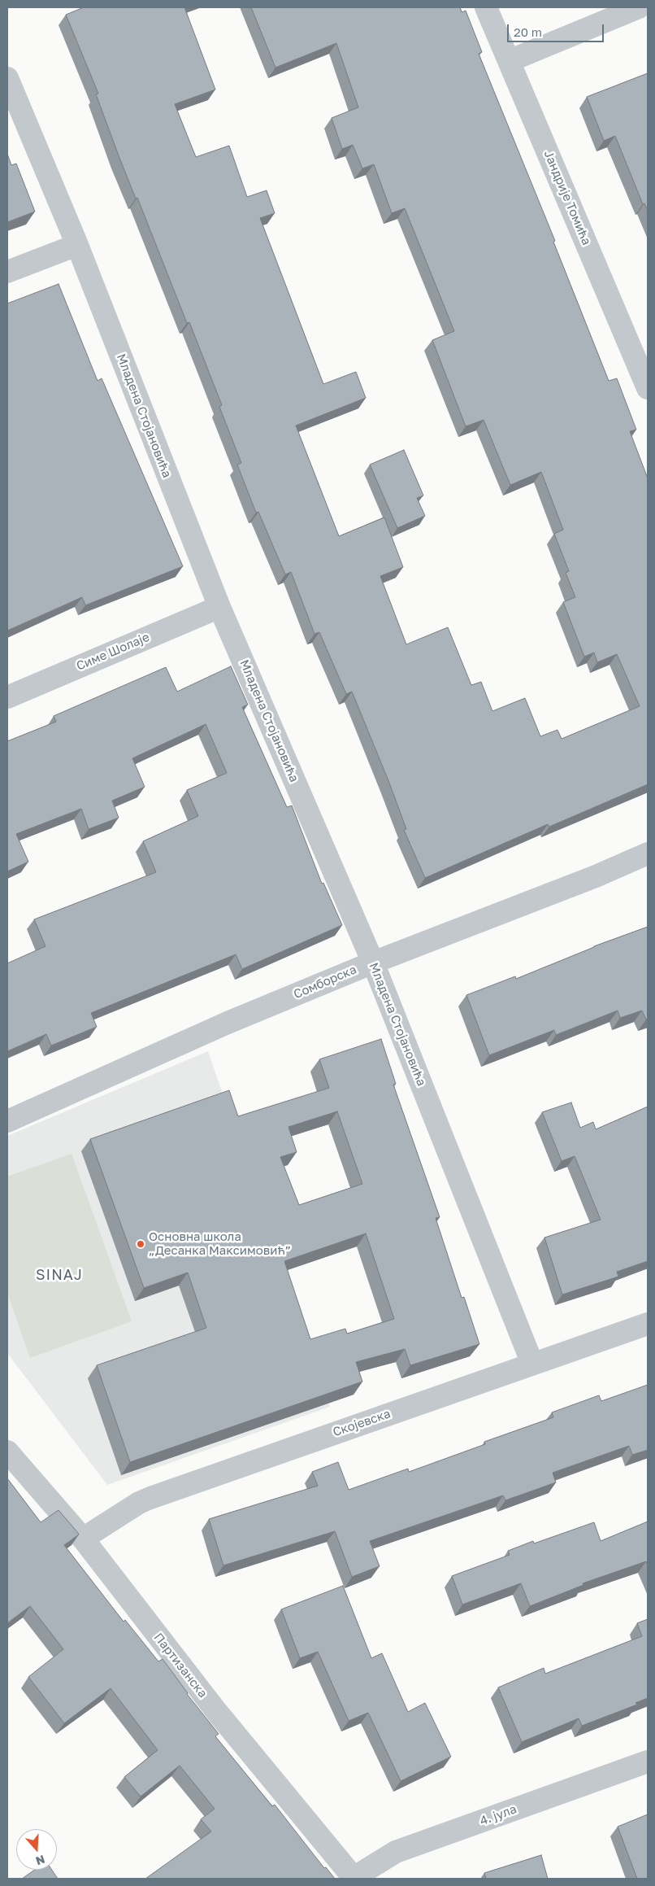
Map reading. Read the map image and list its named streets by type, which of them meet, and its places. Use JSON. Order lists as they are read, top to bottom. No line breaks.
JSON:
{"streets":{"street":["Јандрије Томића","Младена Стојановића","Симе Шолаје","Сомборска","Скојевска","Партизанска","4. јула"]},"crossings":[["Младена Стојановића","Симе Шолаје"],["Младена Стојановића","Сомборска"],["Младена Стојановића","Скојевска"],["Скојевска","Партизанска"],["Партизанска","4. јула"]],"districts":["SINAJ"],"places":["Основна школа „Десанка Максимовић”"],"scale_bar":"20 m","north":"bottom"}
